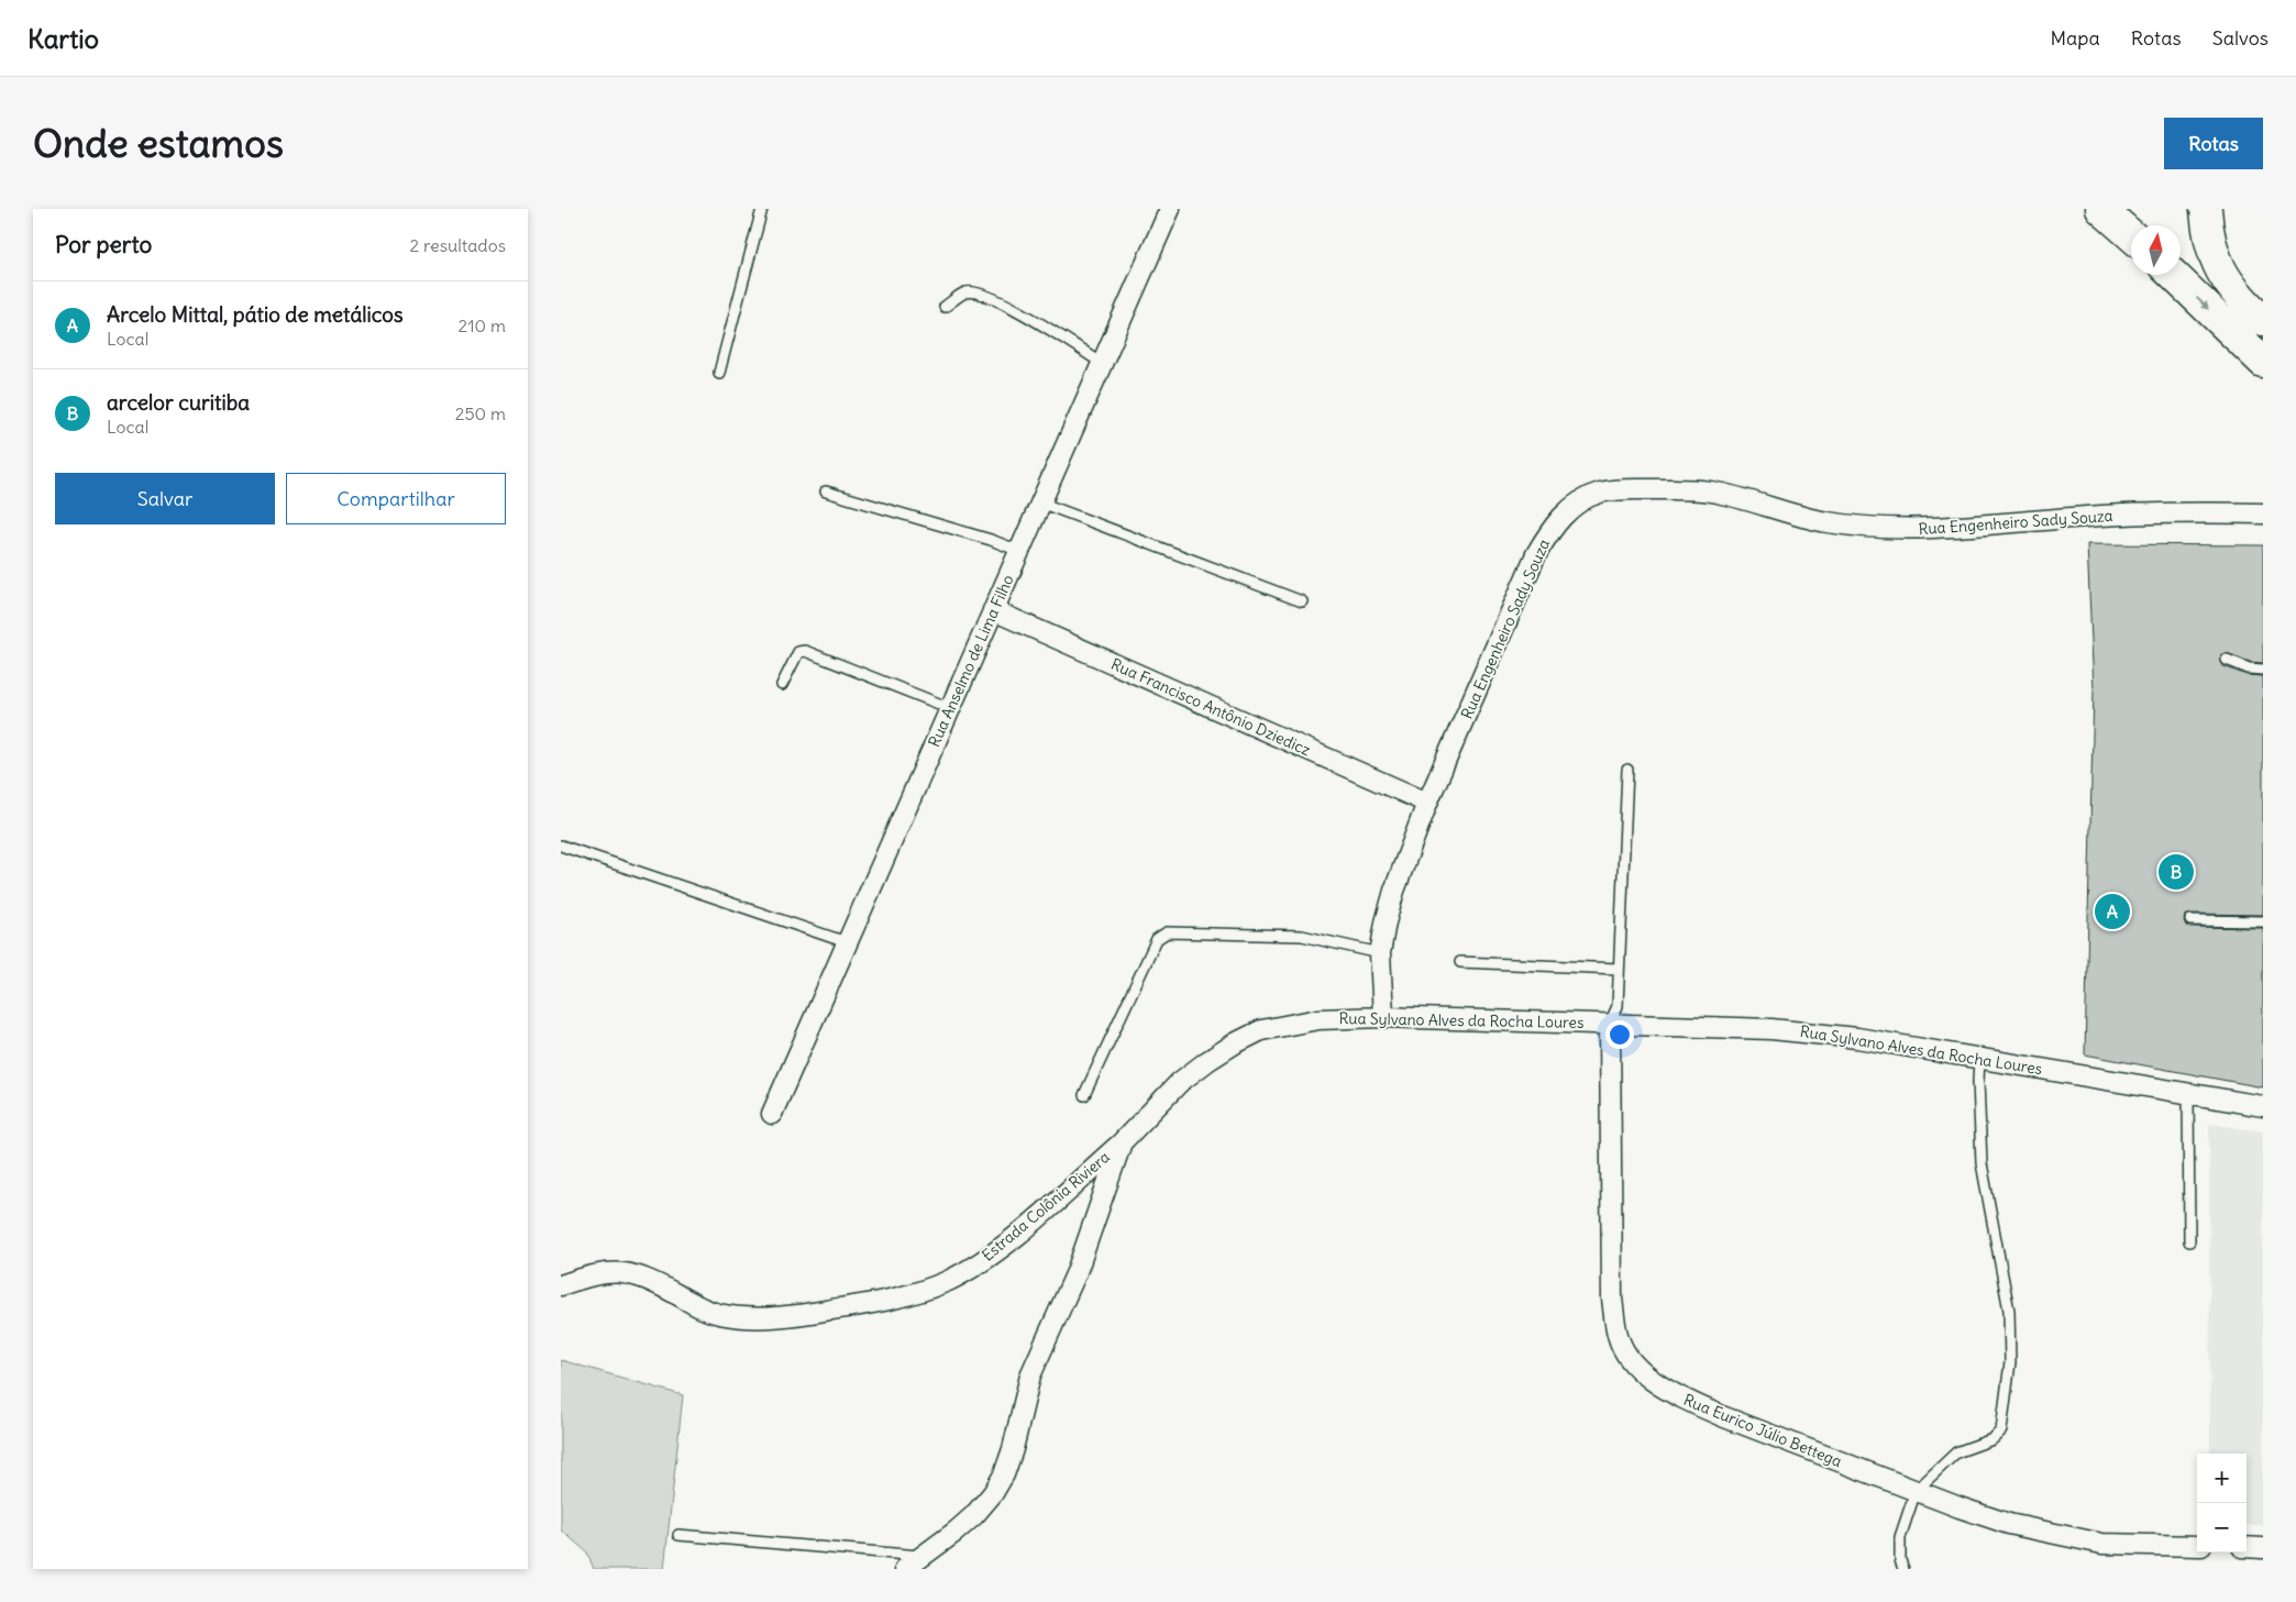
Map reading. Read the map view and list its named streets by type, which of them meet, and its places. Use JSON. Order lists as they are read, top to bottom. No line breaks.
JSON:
{"streets":{"street":["Rua Engenheiro Sady Souza","Rua Anselmo de Lima Filho","Rua Francisco Antônio Dziedicz","Rua Sylvano Alves da Rocha Loures","Estrada Colônia Riviera","Rua Eurico Júlio Bettega"]},"crossings":[["Rua Engenheiro Sady Souza","Rua Francisco Antônio Dziedicz"],["Rua Engenheiro Sady Souza","Rua Sylvano Alves da Rocha Loures"],["Rua Anselmo de Lima Filho","Rua Francisco Antônio Dziedicz"],["Rua Sylvano Alves da Rocha Loures","Estrada Colônia Riviera"],["Rua Sylvano Alves da Rocha Loures","Rua Eurico Júlio Bettega"]],"north":"top","page":{"header":"Kartio","nav":["Mapa","Rotas","Salvos"],"buttons":["Rotas",["Salvar","Compartilhar"]],"title":"Onde estamos","heading":["Por perto","2 resultados"],"list":[{"mark":"A","name":"Arcelo Mittal, pátio de metálicos","note":"Local","value":"210 m"},{"mark":"B","name":"arcelor curitiba","note":"Local","value":"250 m"}],"pins":["B","A"],"map_buttons":["+","−"]}}
